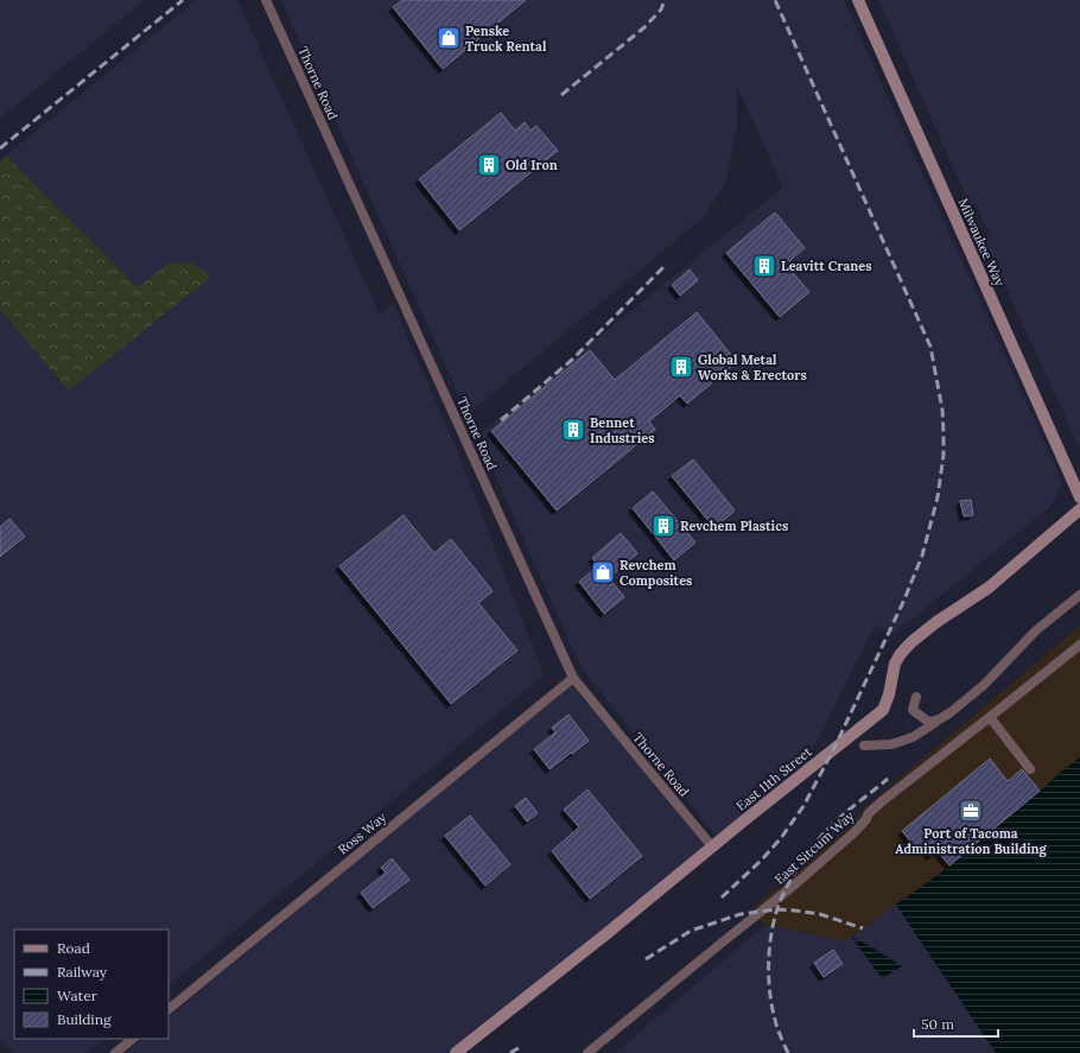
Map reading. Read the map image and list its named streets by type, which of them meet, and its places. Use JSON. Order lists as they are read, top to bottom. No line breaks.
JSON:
{"streets":{"street":["Thorne Road","Milwaukee Way","East 11th Street","Ross Way","East Sitcum Way"]},"crossings":[["Thorne Road","East 11th Street"],["Thorne Road","Ross Way"]],"places":{"shop":["Penske Truck Rental","Revchem Composites"],"building":["Old Iron","Leavitt Cranes","Global Metal Works & Erectors","Bennet Industries","Revchem Plastics"],"office":["Port of Tacoma Administration Building"]},"legend":["Road","Railway","Water","Building"],"scale_bar":"50 m"}
